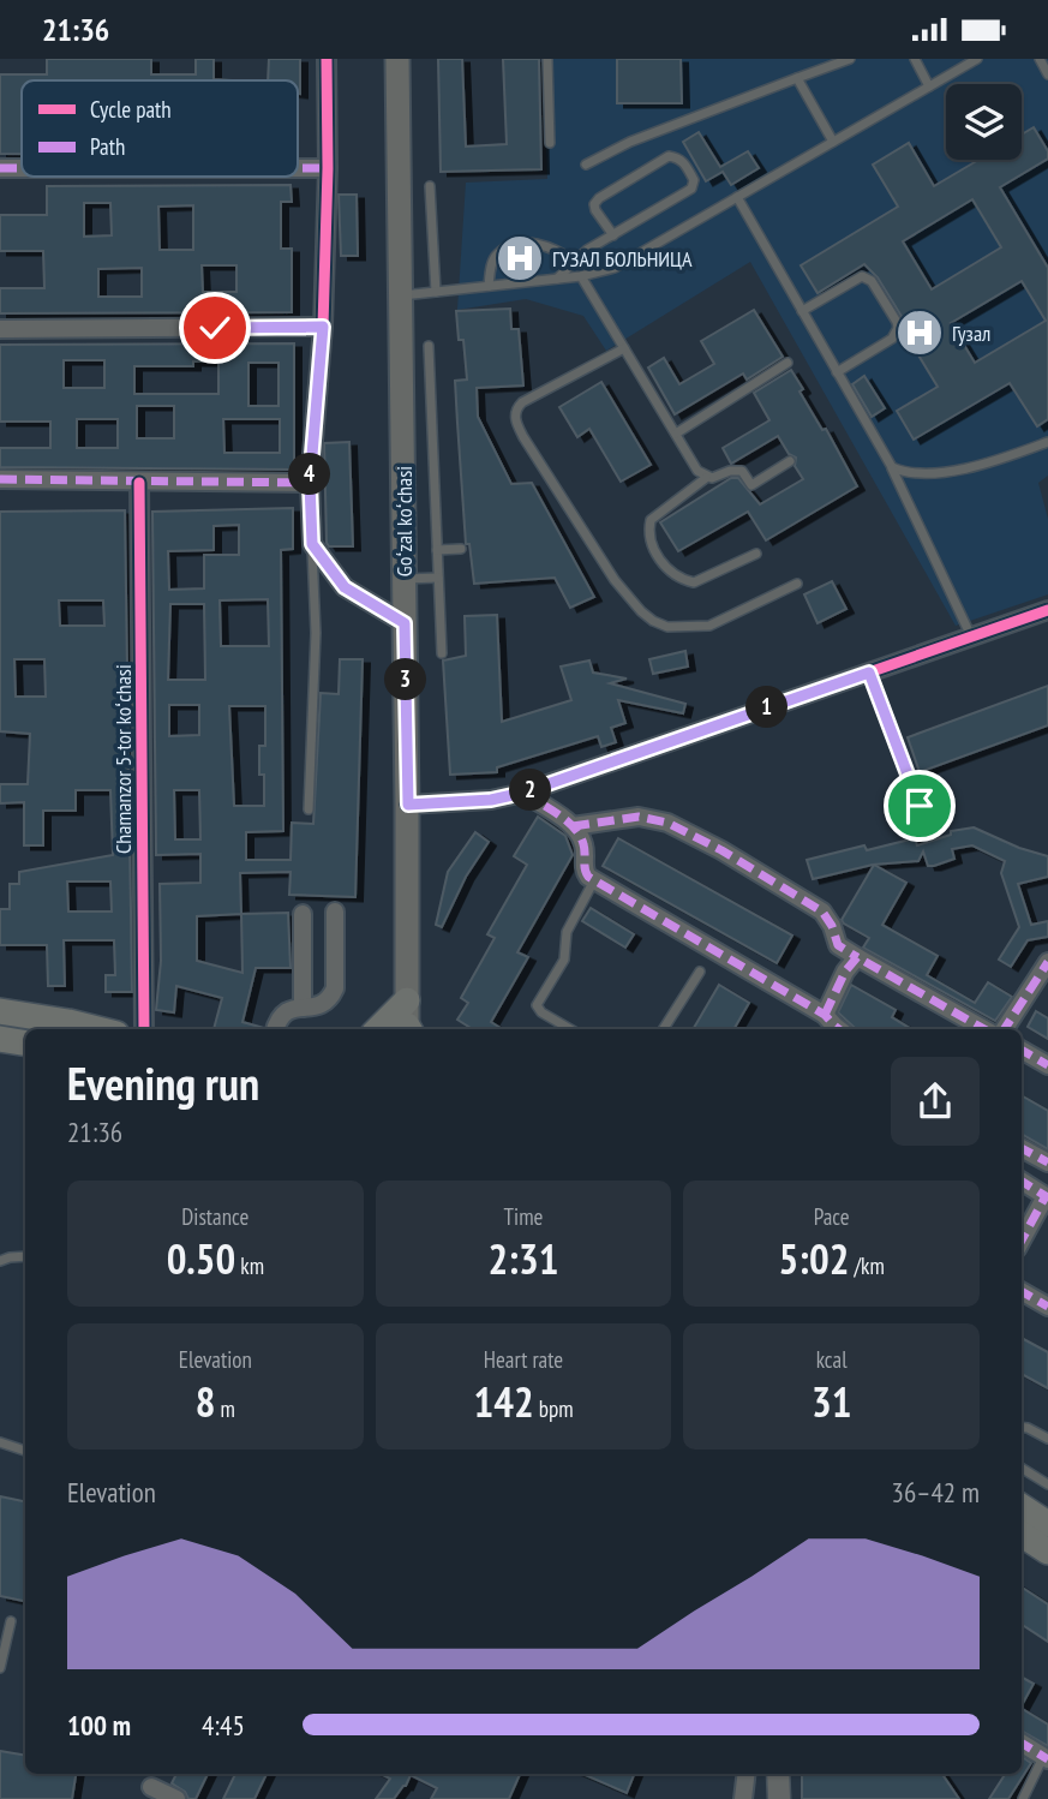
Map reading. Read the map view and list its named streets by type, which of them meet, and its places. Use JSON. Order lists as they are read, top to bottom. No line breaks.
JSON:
{"streets":{"main road":["Goʻzal koʻchasi"],"street":["Chamanzor 5-tor koʻchasi"]},"places":{"hospital":["ГУЗАЛ БОЛЬНИЦА","Гузал"]},"legend":["Cycle path","Path"],"page":{"status":"21:36","pins":["4","3","1","2"],"heading":["Evening run","21:36"],"stats":[["Distance","0.50 km"],["Time","2:31"],["Pace","5:02 /km"],["Elevation","8 m"],["Heart rate","142 bpm"],["kcal","31"]],"chart":["Elevation","36–42 m"],"list":[{"name":"100 m","note":"4:45"}]}}
